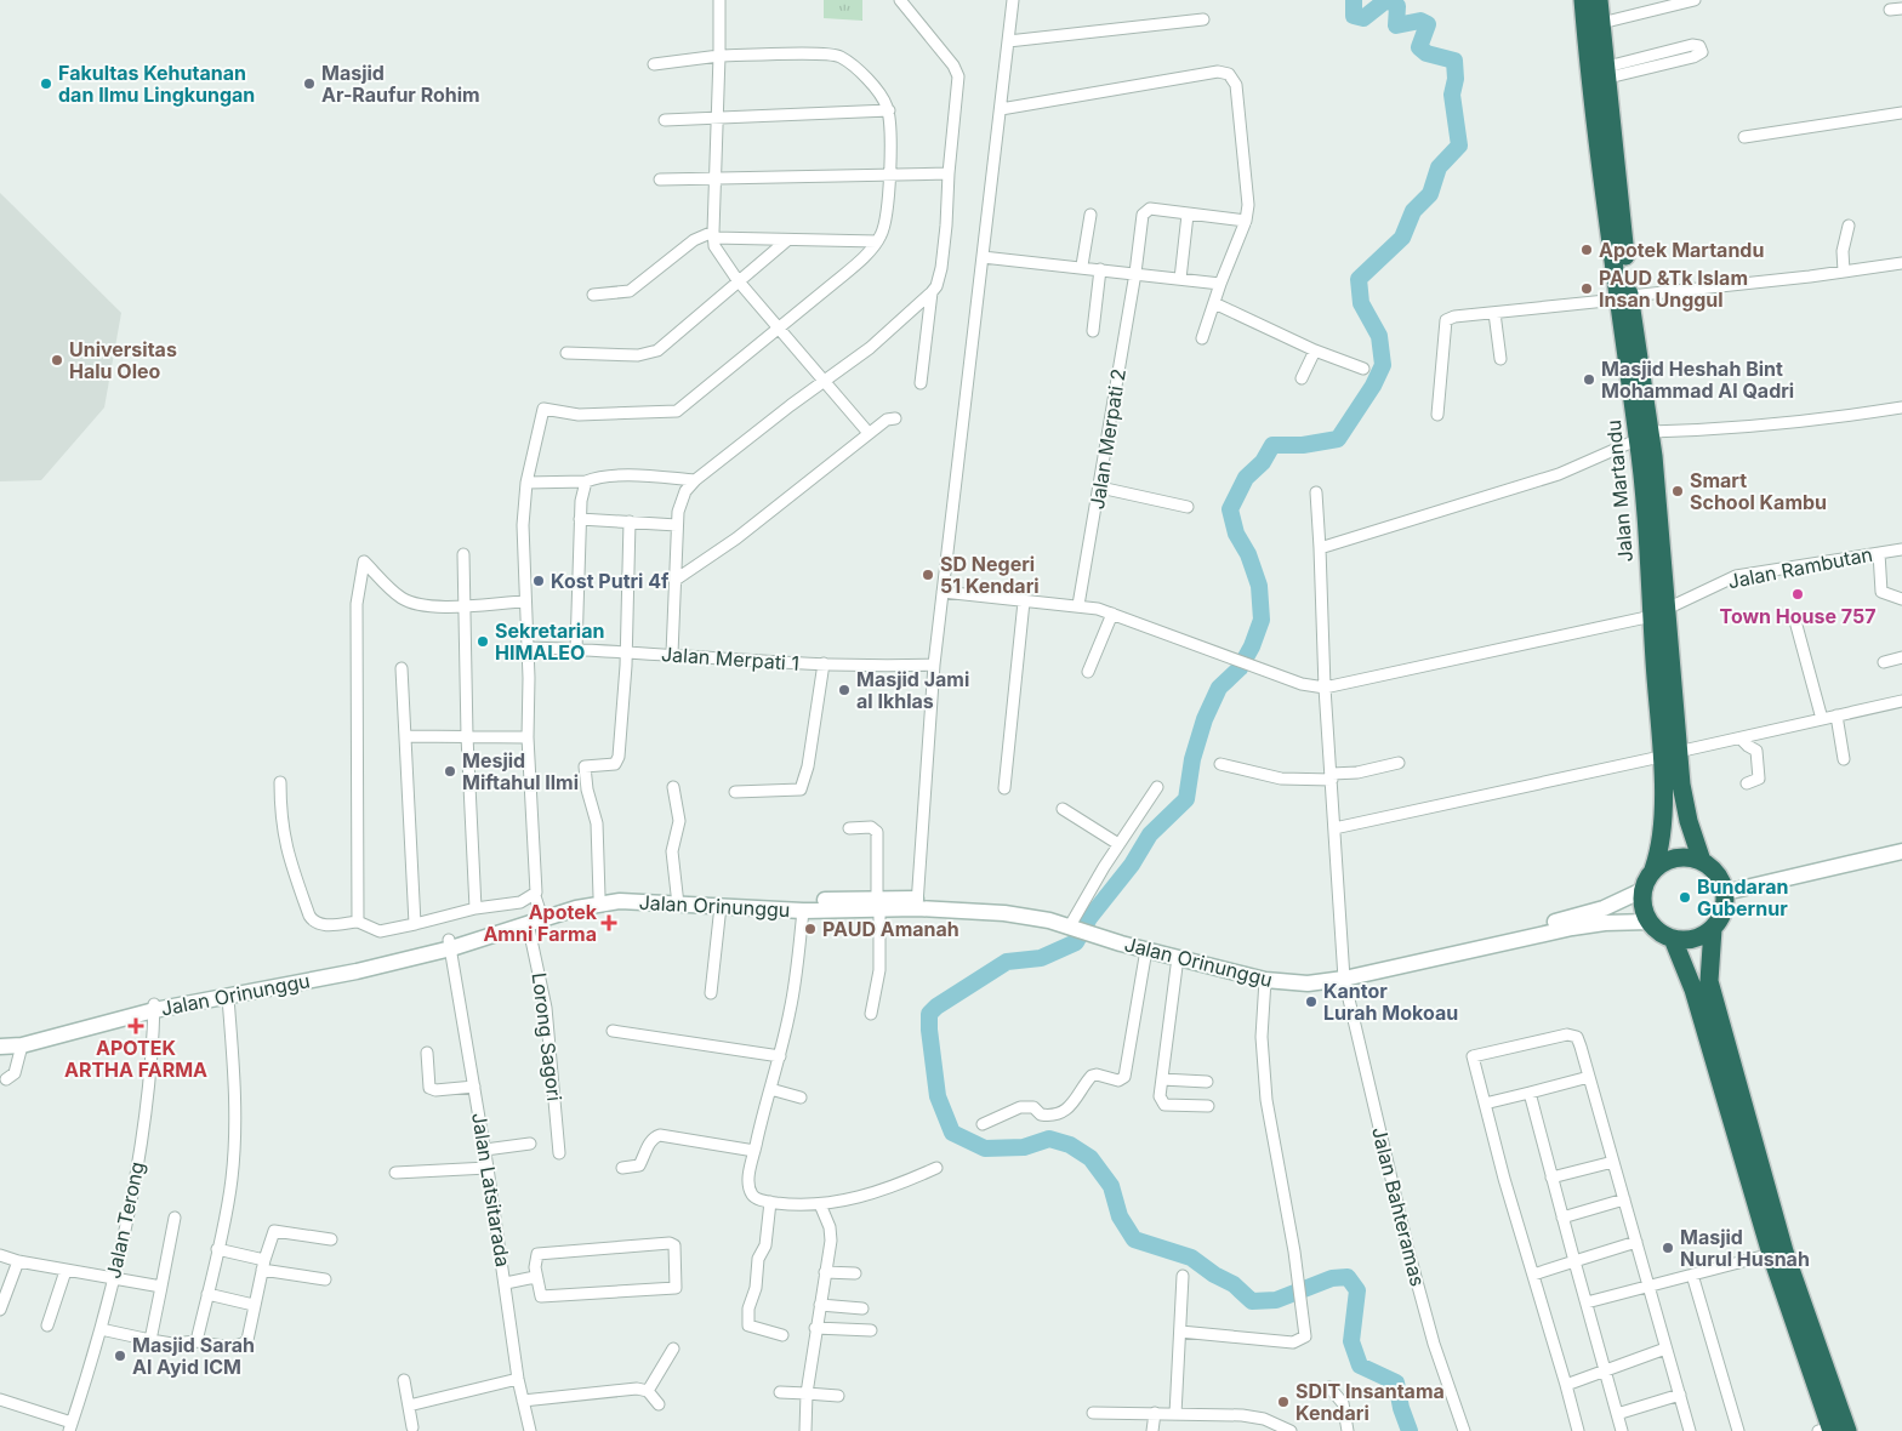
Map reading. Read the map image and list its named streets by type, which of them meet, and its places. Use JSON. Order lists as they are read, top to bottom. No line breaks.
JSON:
{"streets":{"highway":["Jalan Martandu"],"street":["Jalan Merpati 2","Jalan Rambutan","Jalan Merpati 1","Jalan Orinunggu","Lorong Sagori","Jalan Latsitarada","Jalan Bahteramas","Jalan Terong"]},"crossings":[["Jalan Martandu","Jalan Rambutan"],["Jalan Martandu","Jalan Orinunggu"],["Jalan Rambutan","Jalan Bahteramas"],["Jalan Orinunggu","Lorong Sagori"],["Jalan Orinunggu","Jalan Latsitarada"],["Jalan Orinunggu","Jalan Bahteramas"],["Jalan Orinunggu","Jalan Terong"]],"places":{"other":["Fakultas Kehutanan dan Ilmu Lingkungan","Masjid Ar-Raufur Rohim","Apotek Martandu","PAUD &Tk Islam Insan Unggul","Universitas Halu Oleo","Masjid Heshah Bint Mohammad Al Qadri","Smart School Kambu","SD Negeri 51 Kendari","Kost Putri 4f","Town House 757","Sekretarian HIMALEO","Masjid Jami al Ikhlas","Mesjid Miftahul Ilmi","Bundaran Gubernur","PAUD Amanah","Kantor Lurah Mokoau","Masjid Nurul Husnah","Masjid Sarah Al Ayid ICM","SDIT Insantama Kendari"],"health":["Apotek Amni Farma","APOTEK ARTHA FARMA"]}}
